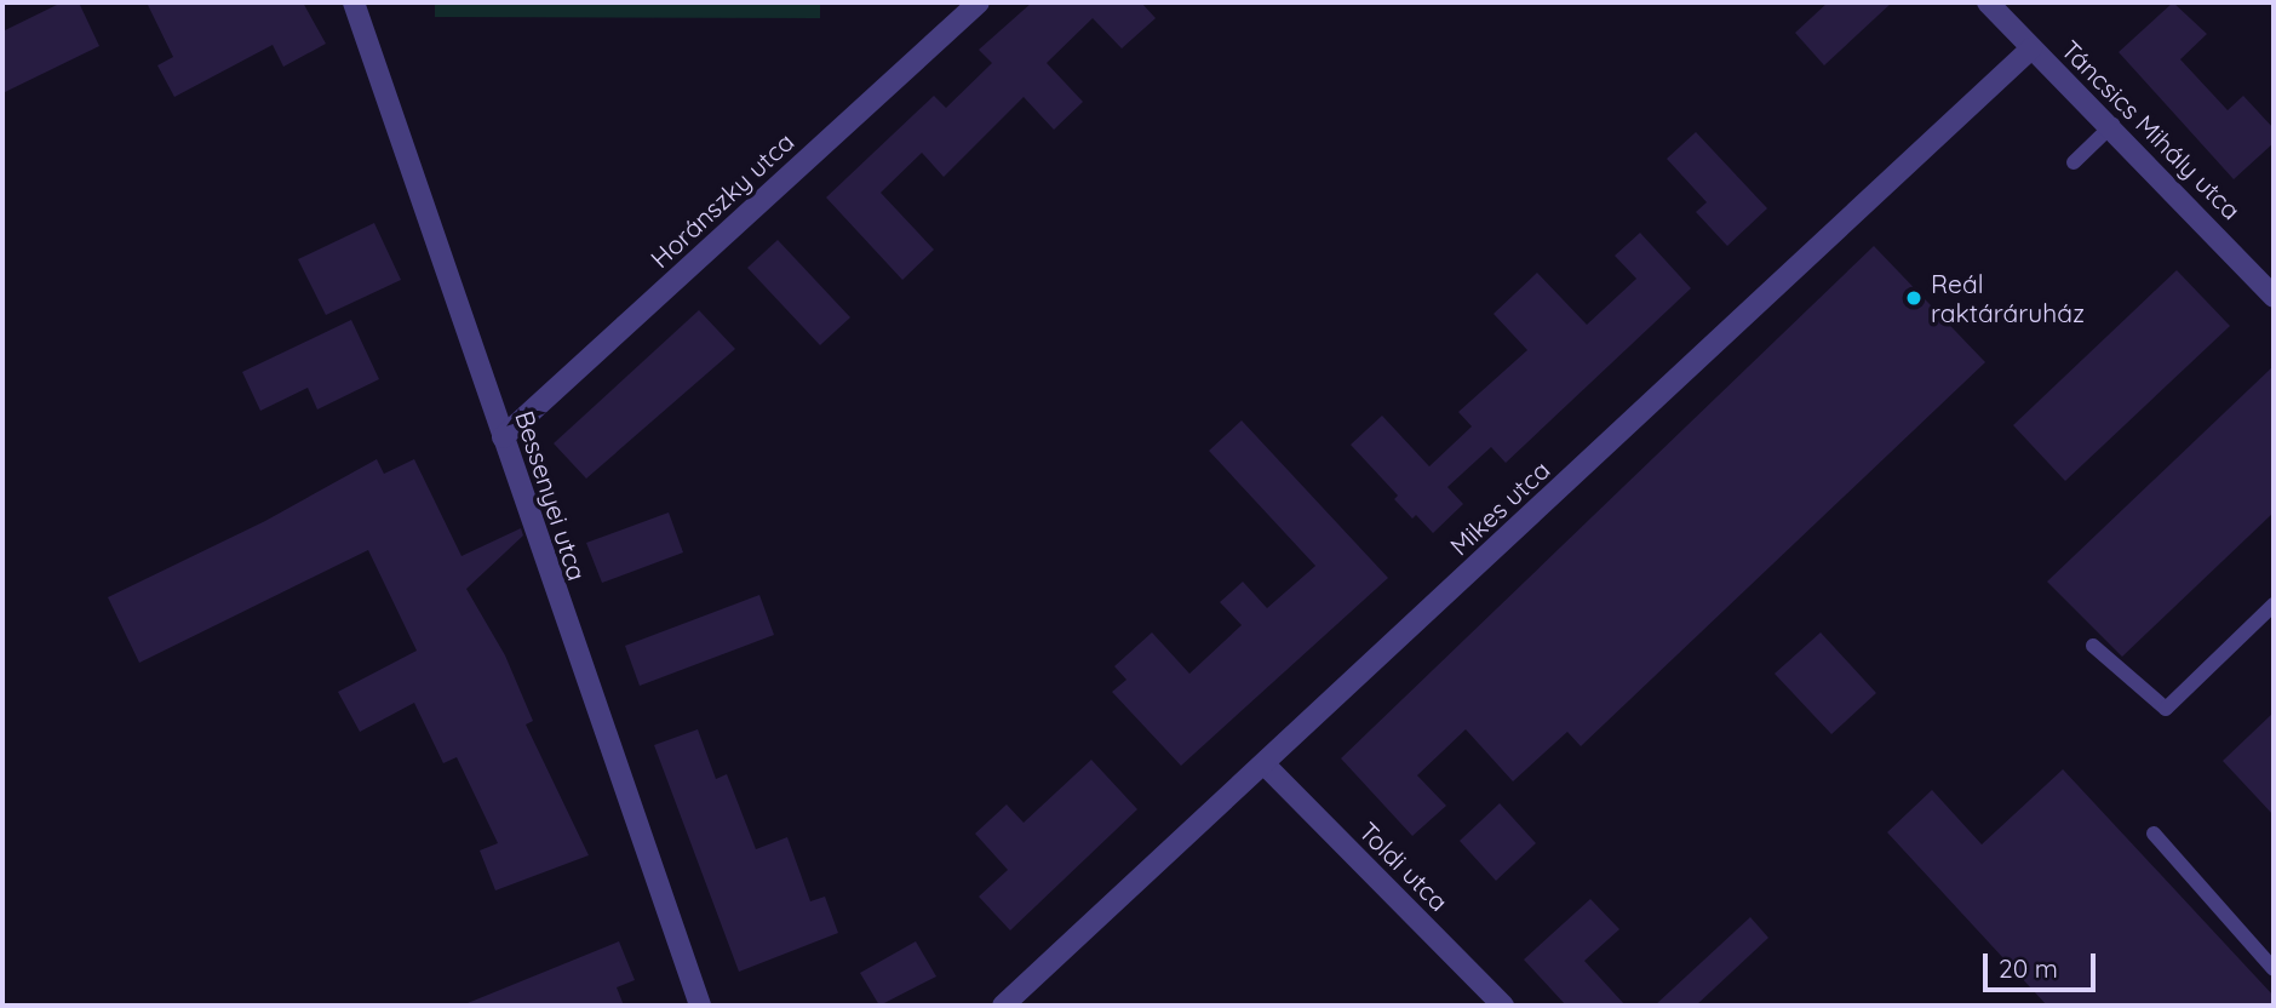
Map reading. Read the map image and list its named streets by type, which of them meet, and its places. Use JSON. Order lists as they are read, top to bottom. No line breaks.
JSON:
{"streets":{"street":["Táncsics Mihály utca","Horánszky utca","Bessenyei utca","Mikes utca","Toldi utca"]},"crossings":[["Táncsics Mihály utca","Mikes utca"],["Horánszky utca","Bessenyei utca"],["Mikes utca","Toldi utca"]],"places":["Reál raktáráruház"],"scale_bar":"20 m"}
